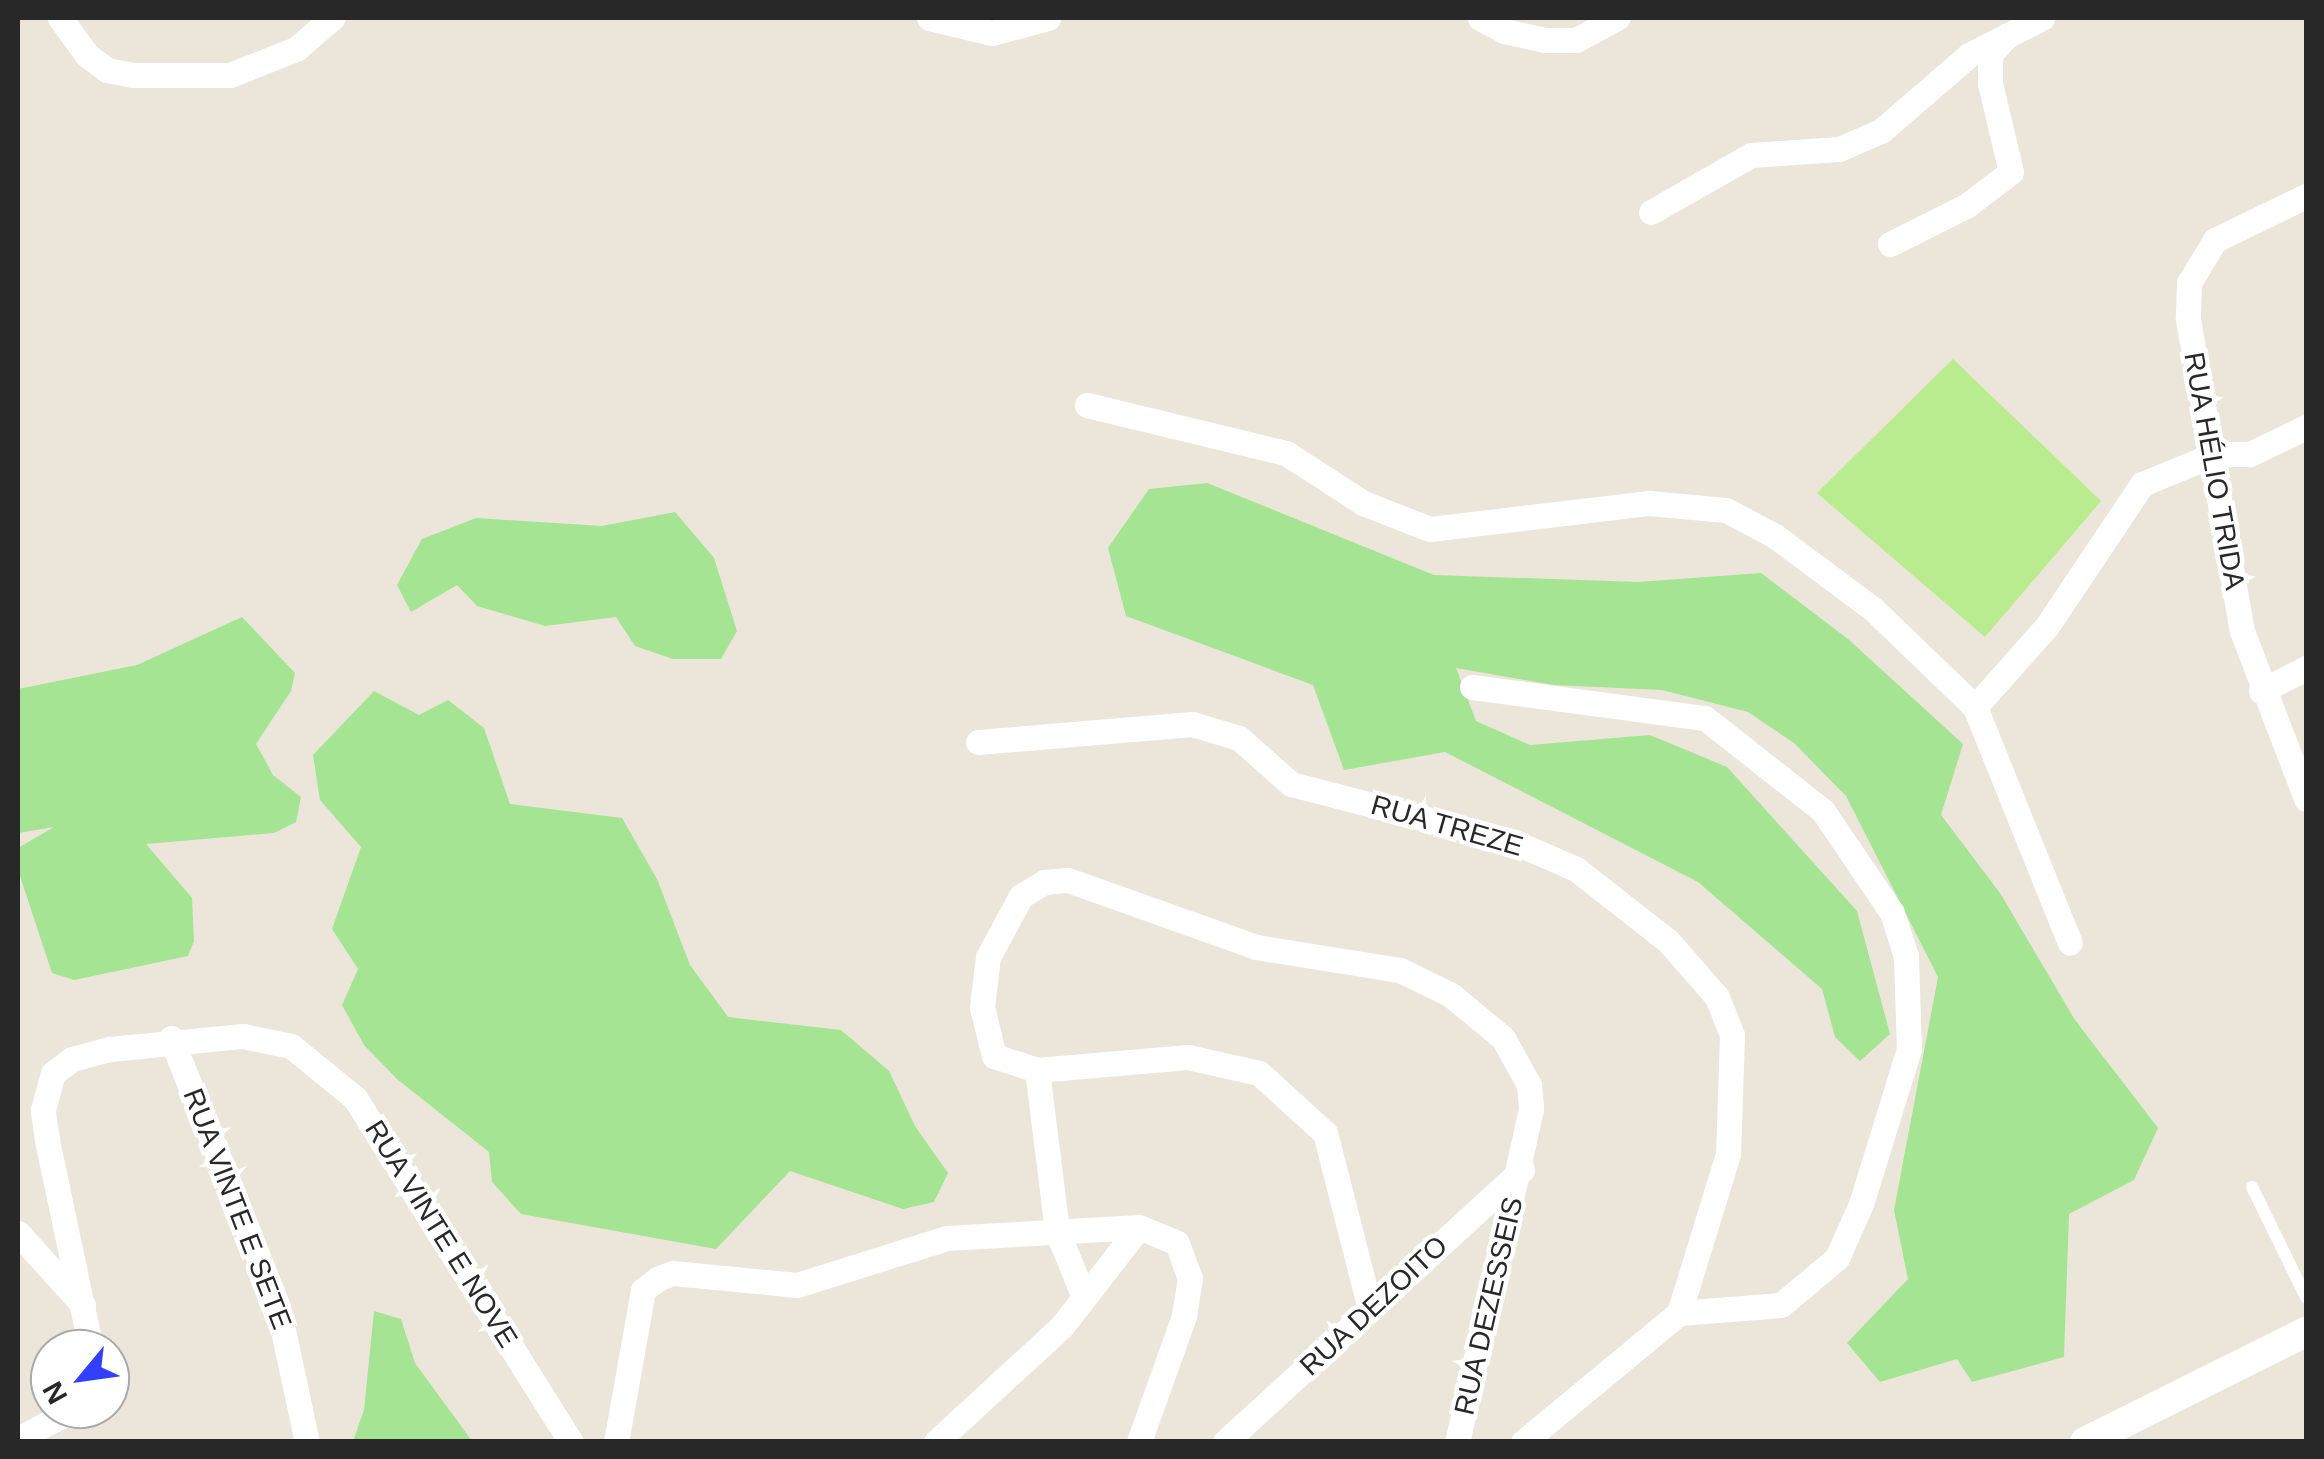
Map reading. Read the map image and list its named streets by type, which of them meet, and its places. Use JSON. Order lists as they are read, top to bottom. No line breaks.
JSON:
{"streets":{"street":["RUA HÉLIO TRIDA","RUA TREZE","RUA VINTE E SETE","RUA VINTE E NOVE","RUA DEZOITO","RUA DEZESSEIS"]},"crossings":[["RUA VINTE E SETE","RUA VINTE E NOVE"],["RUA DEZOITO","RUA DEZESSEIS"]],"north":"bottom left"}
